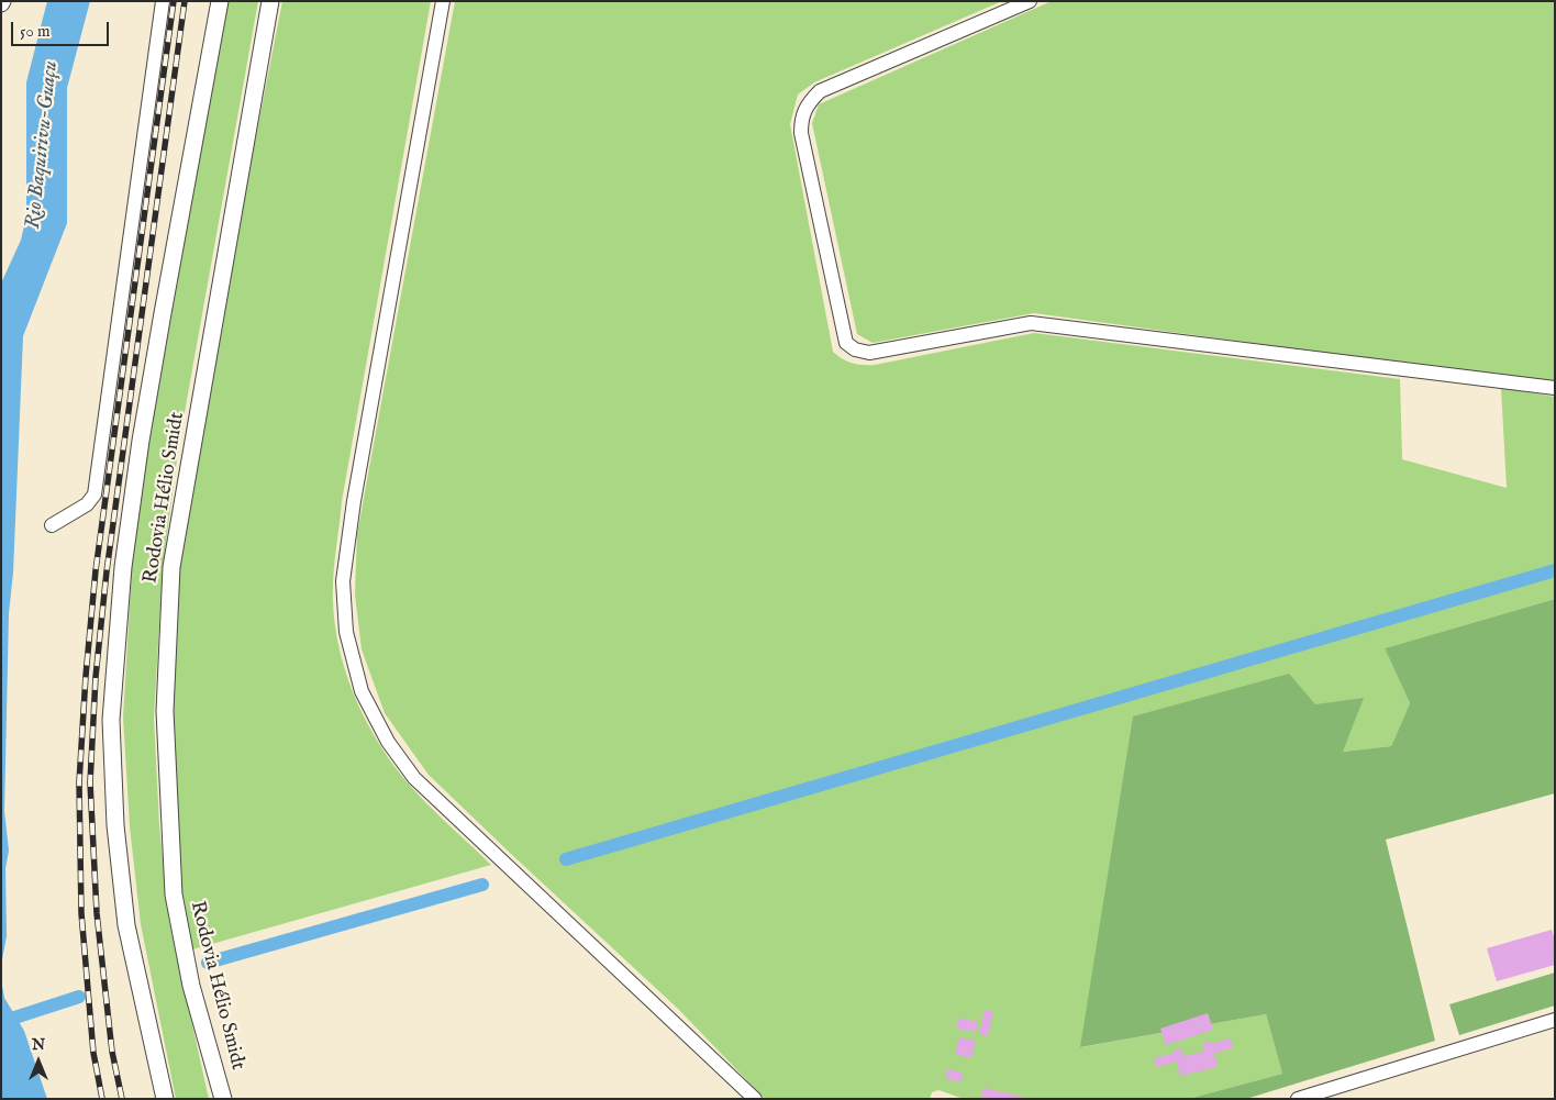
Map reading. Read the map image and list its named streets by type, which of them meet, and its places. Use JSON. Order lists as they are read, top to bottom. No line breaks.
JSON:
{"streets":{"main road":["Rodovia Hélio Smidt"]},"water":["Rio Baquirivu-Guaçu"],"scale_bar":"50 m","north":"top"}
